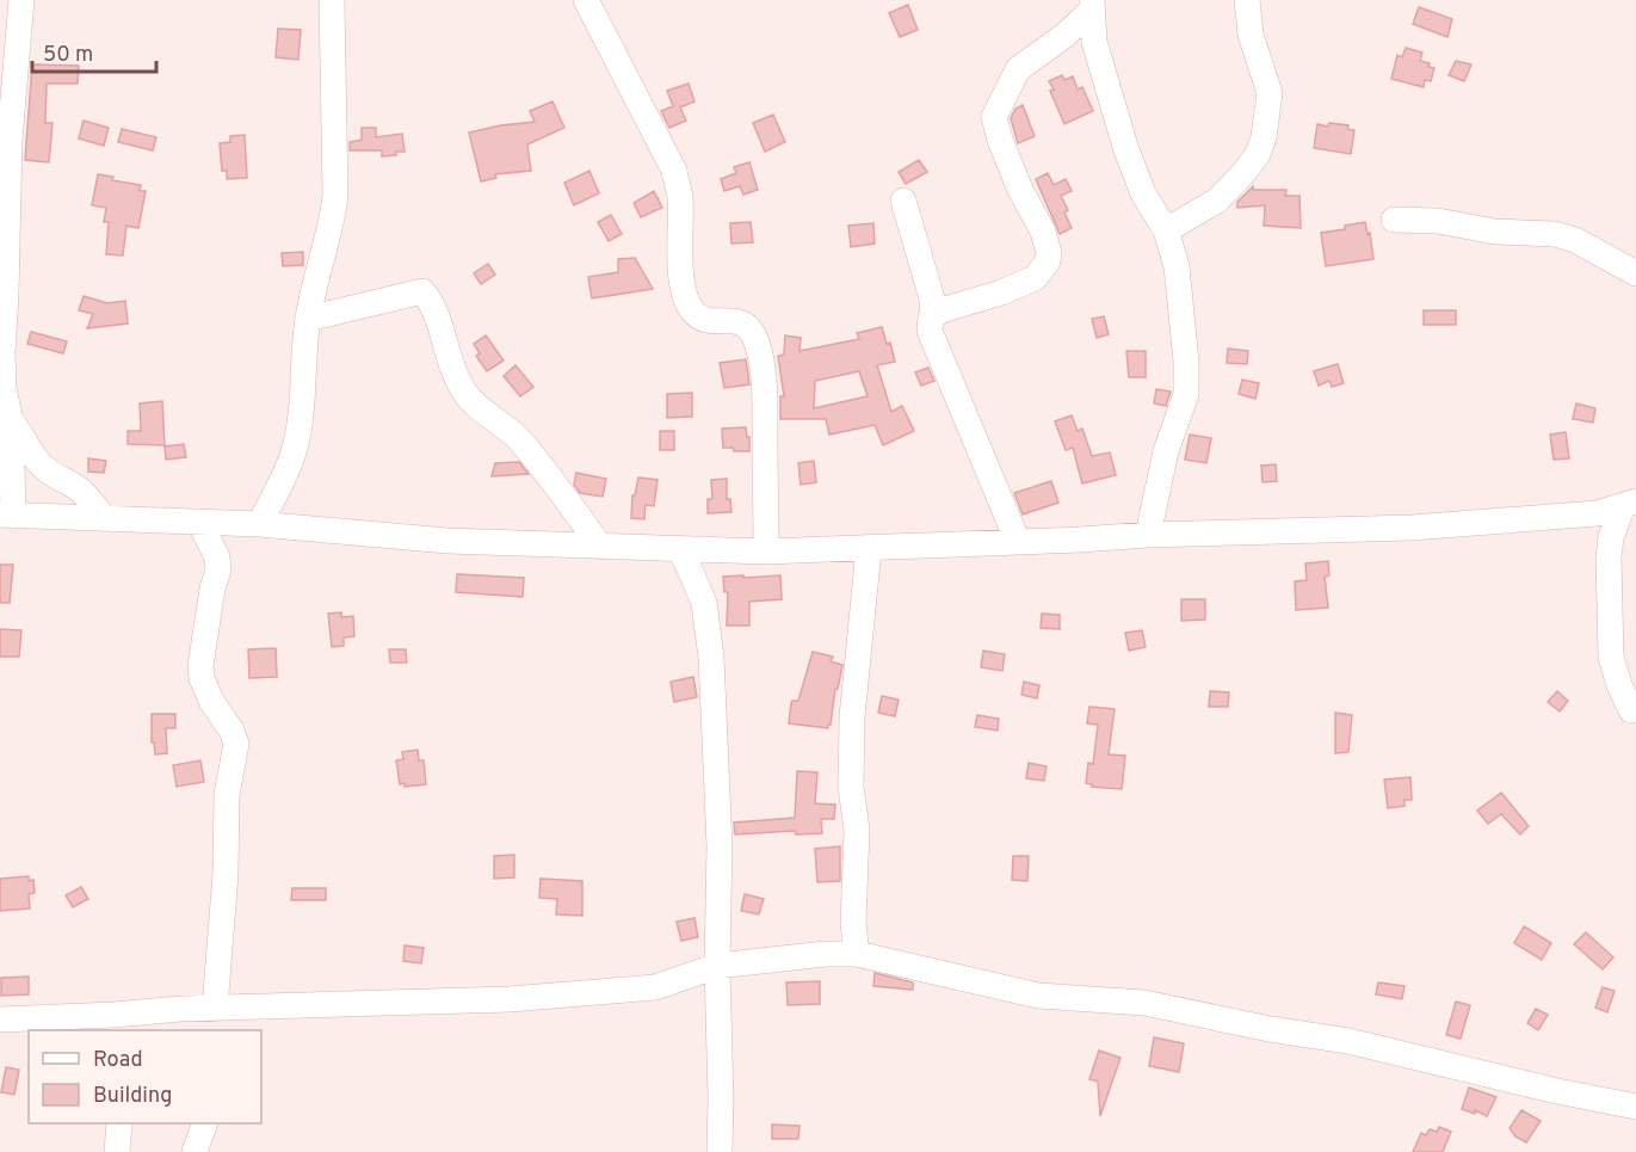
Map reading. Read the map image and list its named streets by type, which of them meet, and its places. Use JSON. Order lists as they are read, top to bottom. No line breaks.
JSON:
{"legend":["Road","Building"],"scale_bar":"50 m"}
